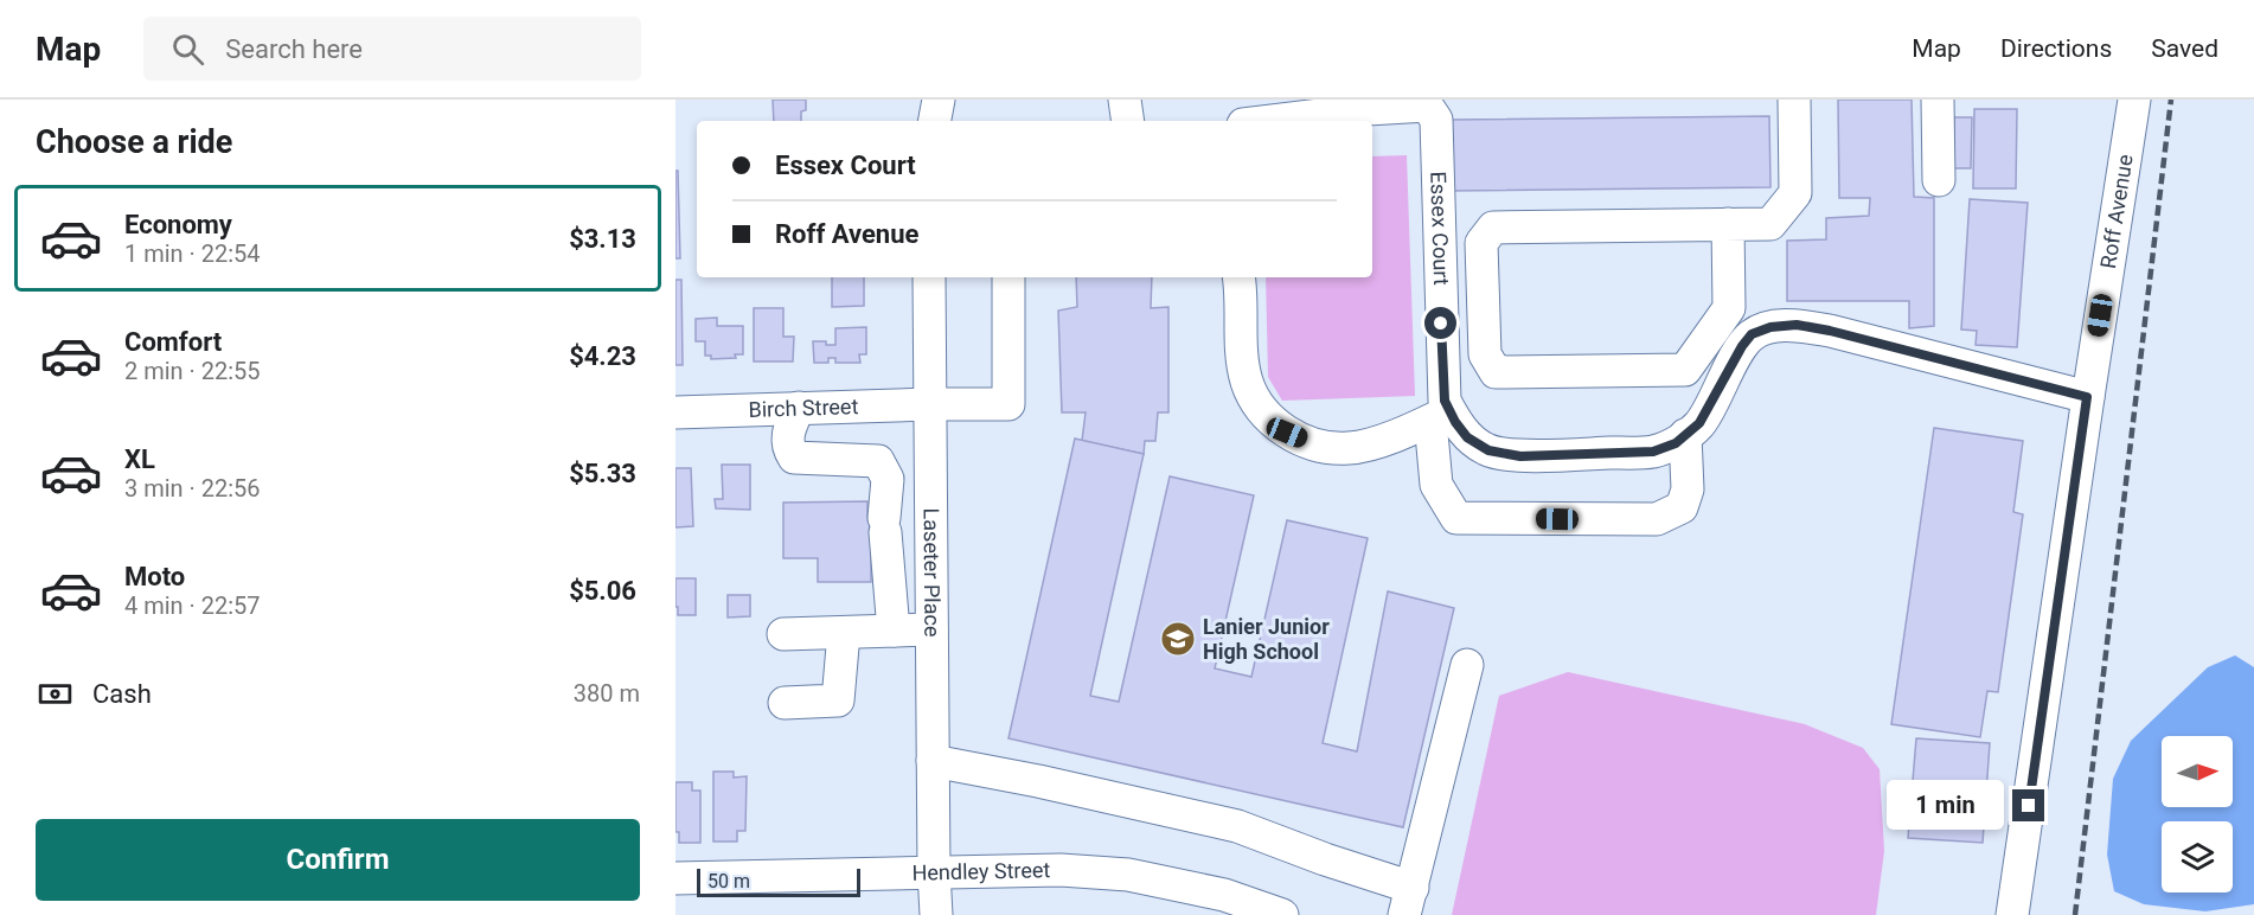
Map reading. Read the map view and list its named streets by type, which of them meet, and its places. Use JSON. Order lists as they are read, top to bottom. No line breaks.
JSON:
{"streets":{"street":["Roff Avenue","Essex Court","Birch Street","Laseter Place","Hendley Street"]},"crossings":[["Roff Avenue","Essex Court"],["Birch Street","Laseter Place"],["Laseter Place","Hendley Street"]],"places":{"school or university":["Lanier Junior High School"]},"scale_bar":"50 m","north":"right","page":{"header":"Map","search":"Search here","nav":["Map","Directions","Saved"],"heading":"Choose a ride","banner":["Essex Court","Roff Avenue"],"list":[{"name":"Economy","note":"1 min · 22:54","value":"$3.13"},{"name":"Comfort","note":"2 min · 22:55","value":"$4.23"},{"name":"XL","note":"3 min · 22:56","value":"$5.33"},{"name":"Moto","note":"4 min · 22:57","value":"$5.06"}],"pay":["Cash","380 m"],"bubble":"1 min","buttons":"Confirm","scale":"50 m"}}
